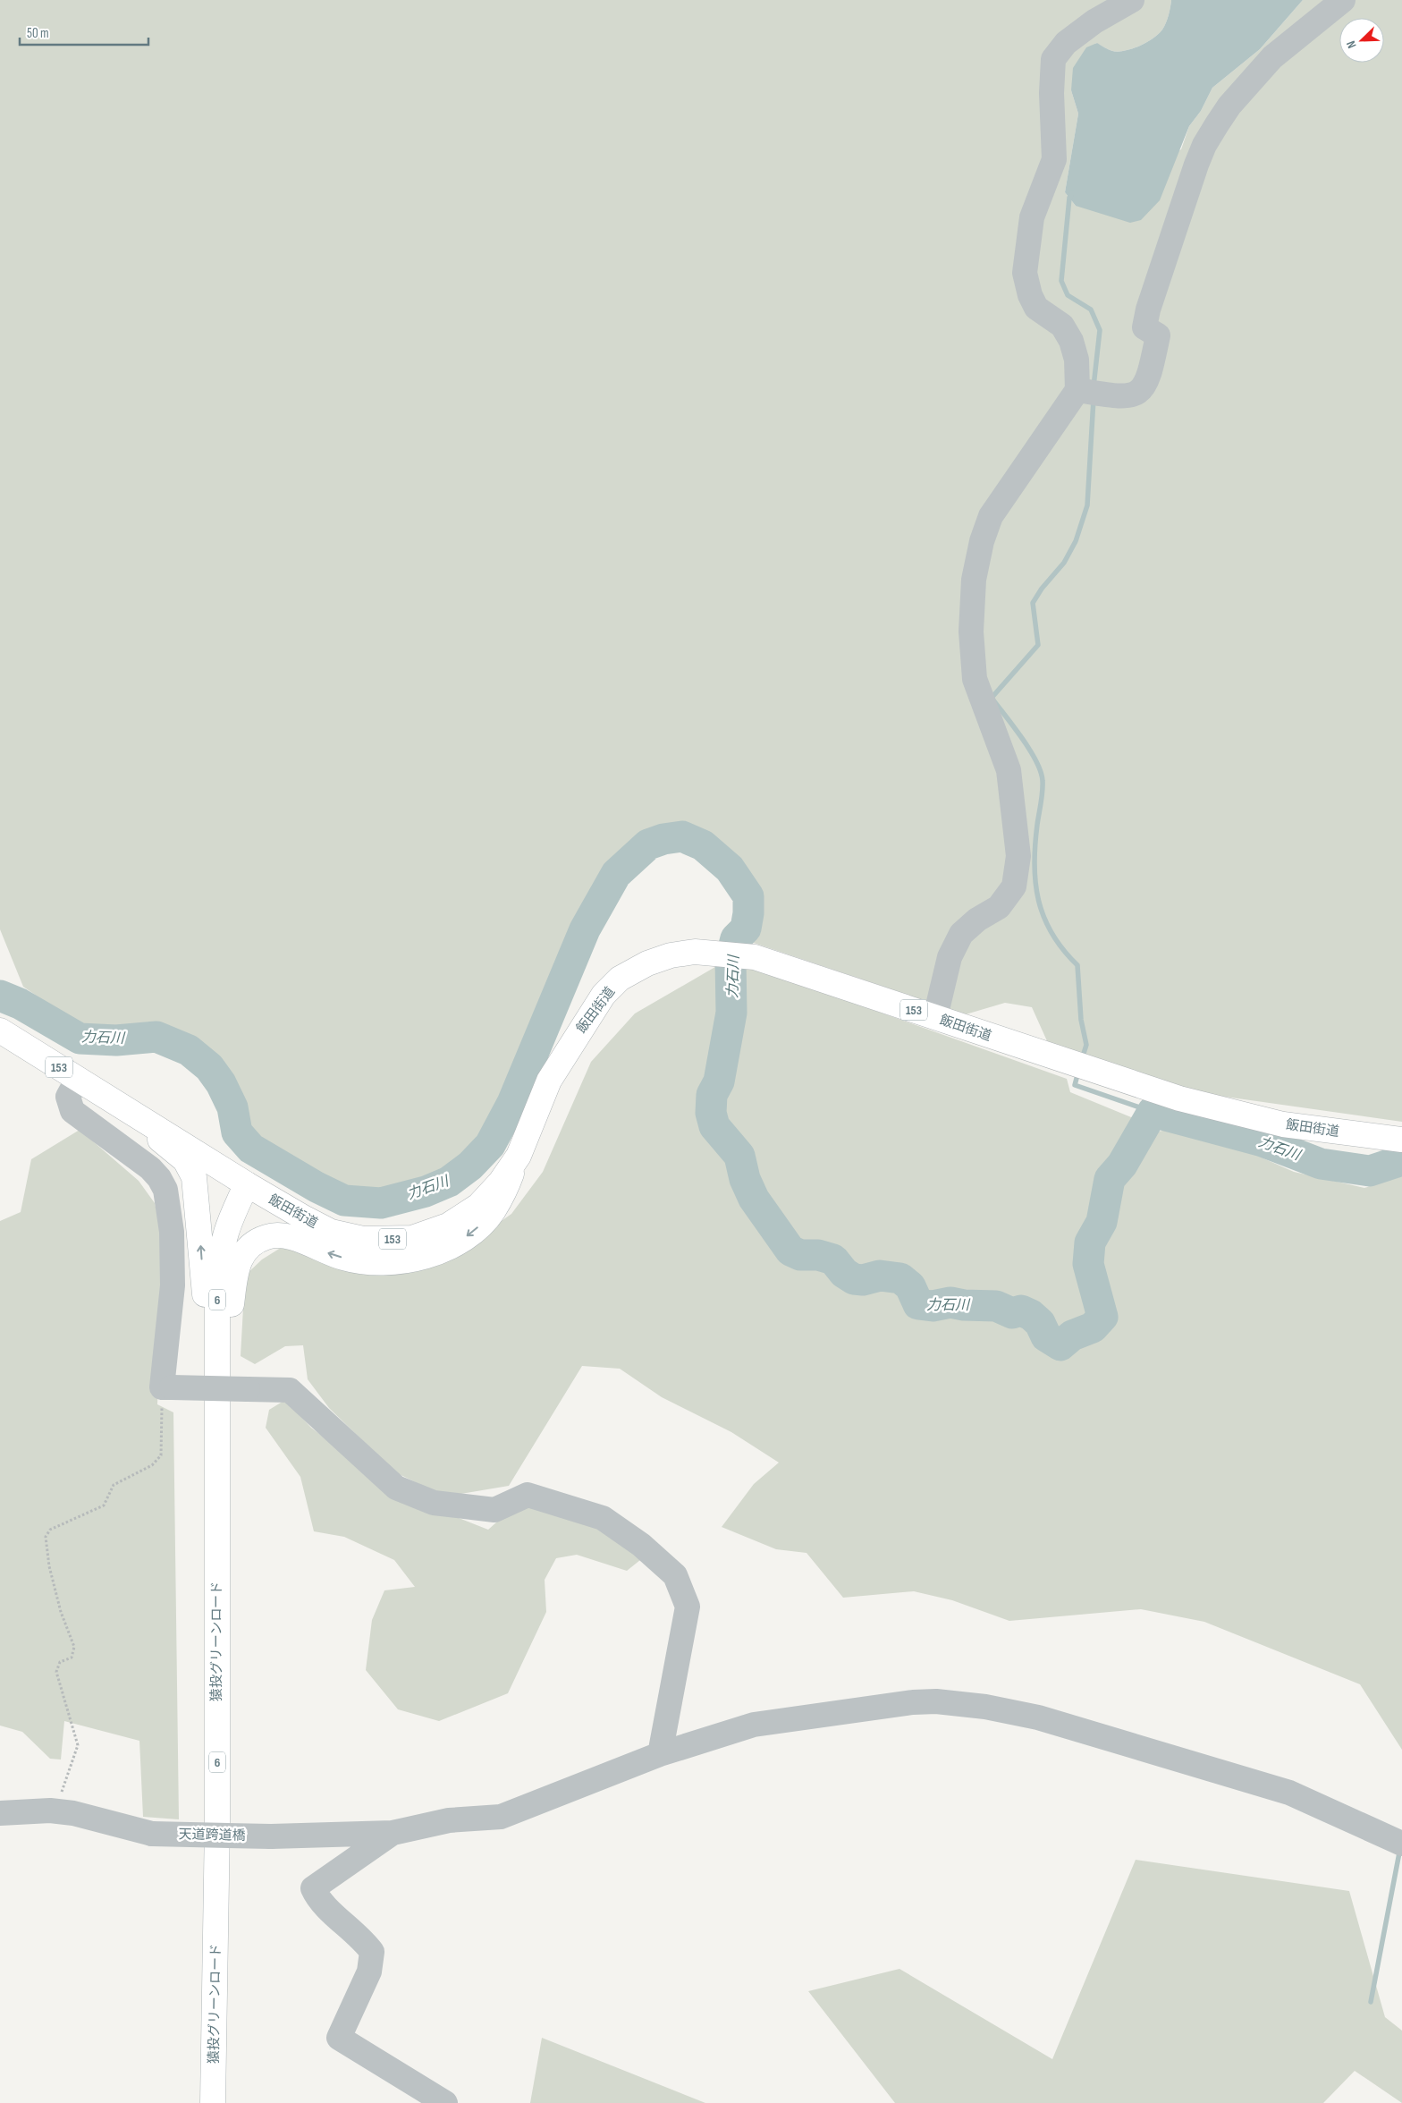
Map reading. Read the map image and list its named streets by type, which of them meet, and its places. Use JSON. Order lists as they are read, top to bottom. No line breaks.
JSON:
{"streets":{"main road":["飯田街道","153","6","猿投グリーンロード"],"street":["天道跨道橋"]},"crossings":[["飯田街道","猿投グリーンロード"]],"water":["力石川"],"scale_bar":"50 m","north":"bottom left"}
